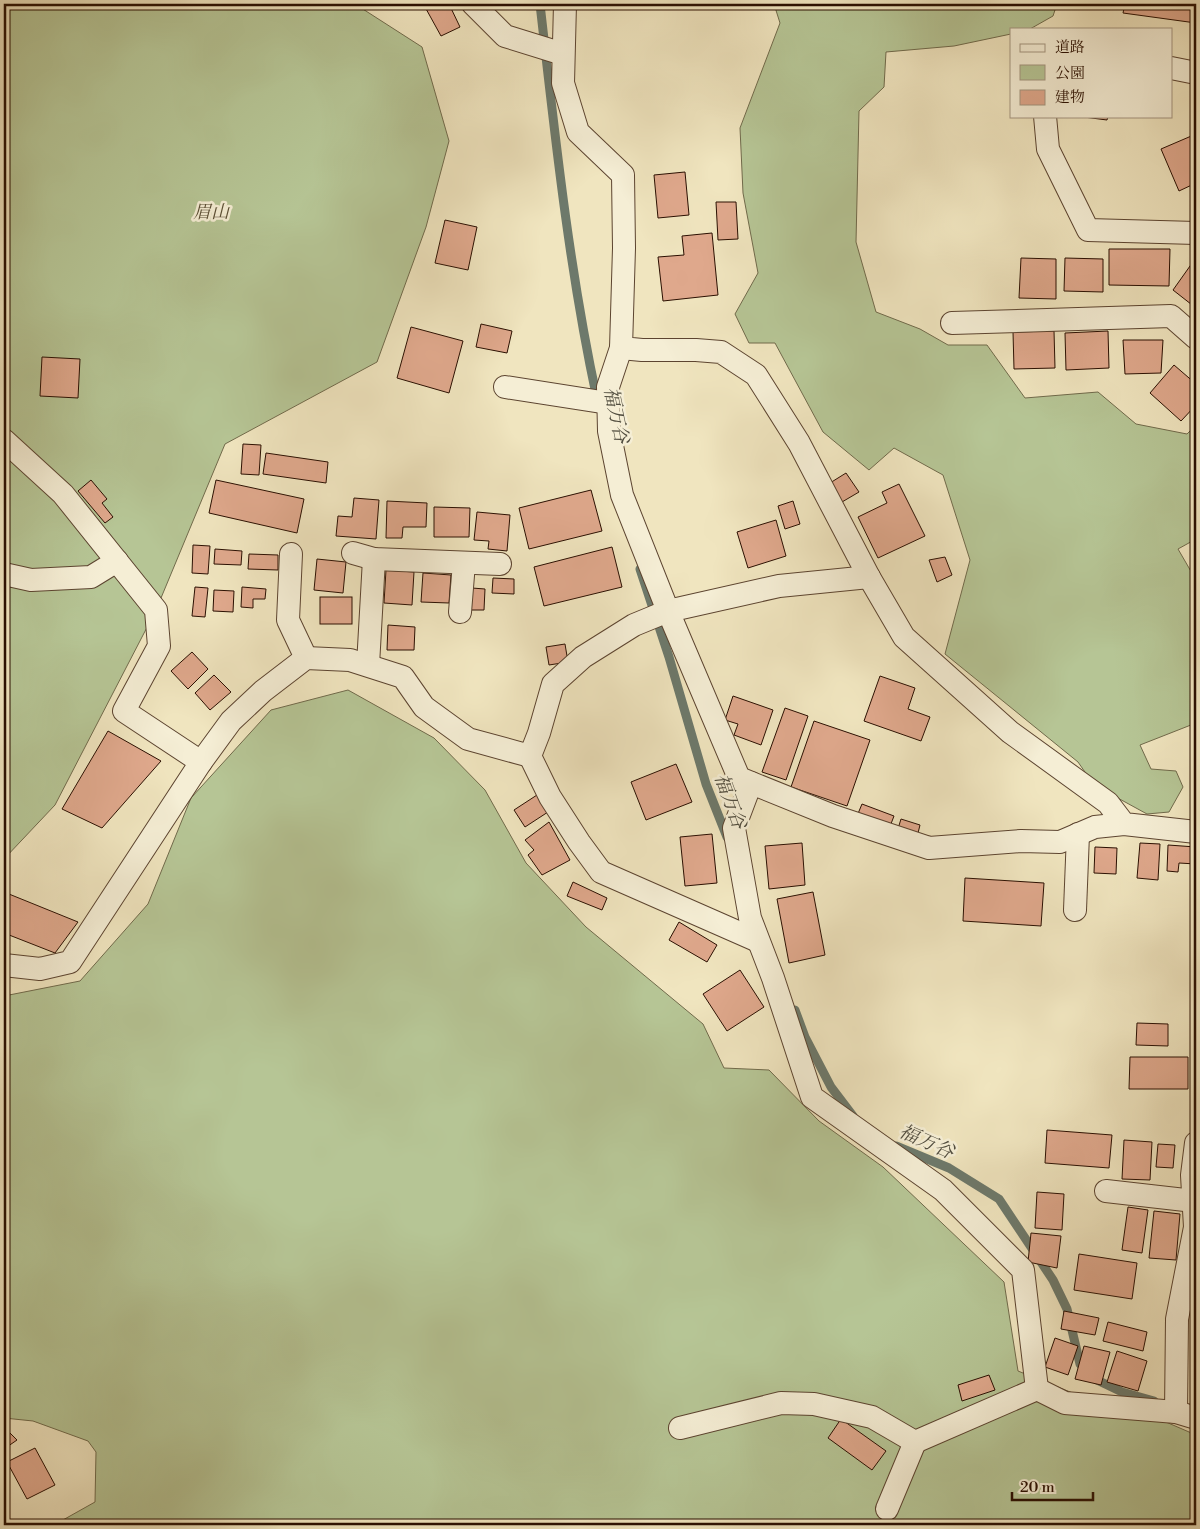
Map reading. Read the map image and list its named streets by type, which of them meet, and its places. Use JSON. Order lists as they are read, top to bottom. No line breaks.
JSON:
{"water":["福万谷"],"parks":["眉山"],"legend":["道路","公園","建物"],"scale_bar":"20 m"}
